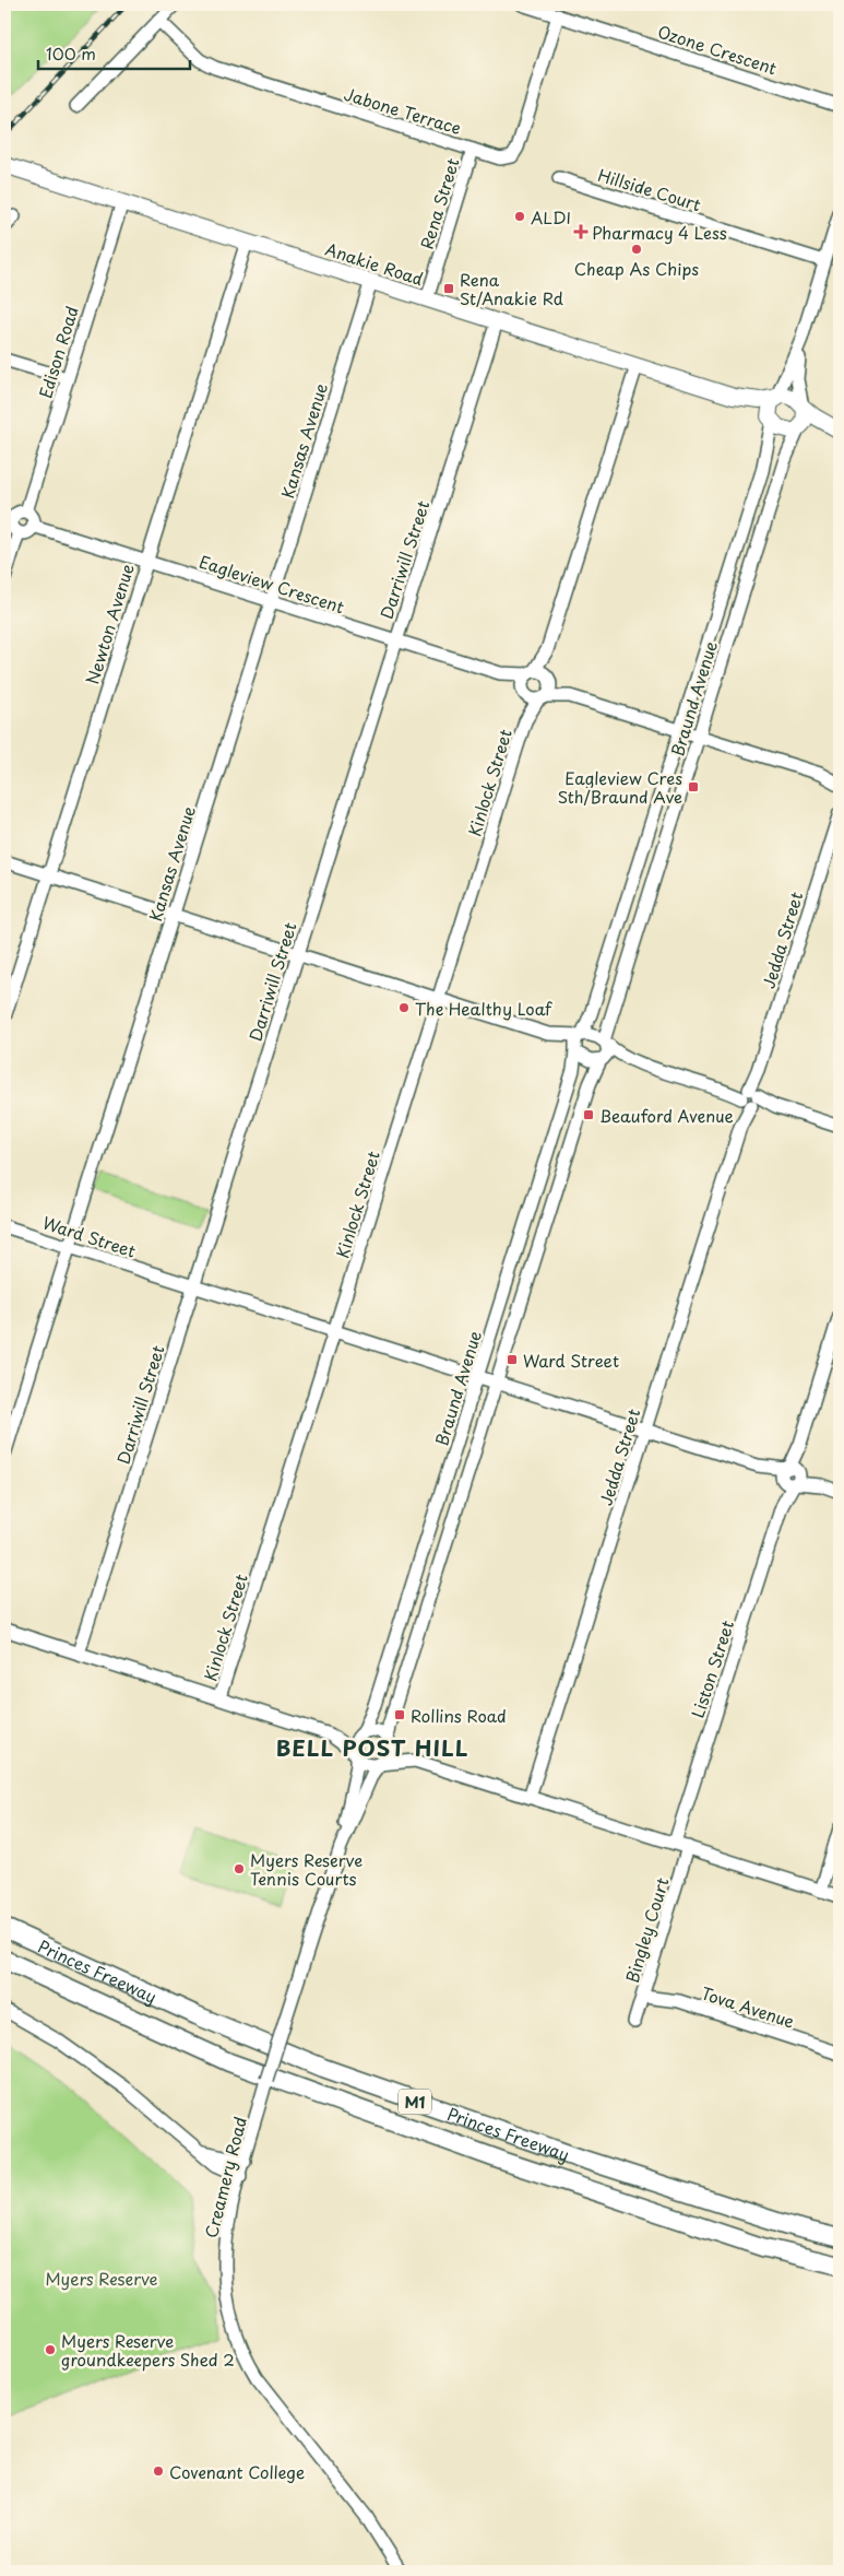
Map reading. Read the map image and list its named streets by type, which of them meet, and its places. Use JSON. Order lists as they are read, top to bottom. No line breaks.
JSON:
{"streets":{"highway":["Princes Freeway","M1"],"main road":["Anakie Road"],"street":["Ozone Crescent","Jabone Terrace","Hillside Court","Rena Street","Edison Road","Kansas Avenue","Darriwill Street","Eagleview Crescent","Newton Avenue","Braund Avenue","Kinlock Street","Jedda Street","Ward Street","Liston Street","Bingley Court","Tova Avenue","Creamery Road"]},"crossings":[["Ozone Crescent","Jabone Terrace"],["Jabone Terrace","Rena Street"],["Rena Street","Anakie Road"],["Anakie Road","Edison Road"],["Anakie Road","Kansas Avenue"],["Anakie Road","Darriwill Street"],["Anakie Road","Newton Avenue"],["Anakie Road","Braund Avenue"],["Edison Road","Eagleview Crescent"],["Kansas Avenue","Eagleview Crescent"],["Kansas Avenue","Ward Street"],["Darriwill Street","Eagleview Crescent"],["Darriwill Street","Ward Street"],["Eagleview Crescent","Newton Avenue"],["Eagleview Crescent","Kinlock Street"],["Braund Avenue","Ward Street"],["Braund Avenue","Creamery Road"],["Kinlock Street","Ward Street"],["Jedda Street","Ward Street"],["Ward Street","Liston Street"],["Bingley Court","Tova Avenue"]],"districts":["BELL POST HILL"],"parks":["Myers Reserve"],"places":{"other":["ALDI","Cheap As Chips","The Healthy Loaf","Myers Reserve Tennis Courts","Myers Reserve groundkeepers Shed 2","Covenant College"],"health":["Pharmacy 4 Less"],"transit":["Rena St/Anakie Rd","Eagleview Cres Sth/Braund Ave","Beauford Avenue","Ward Street","Rollins Road"]},"scale_bar":"100 m"}
